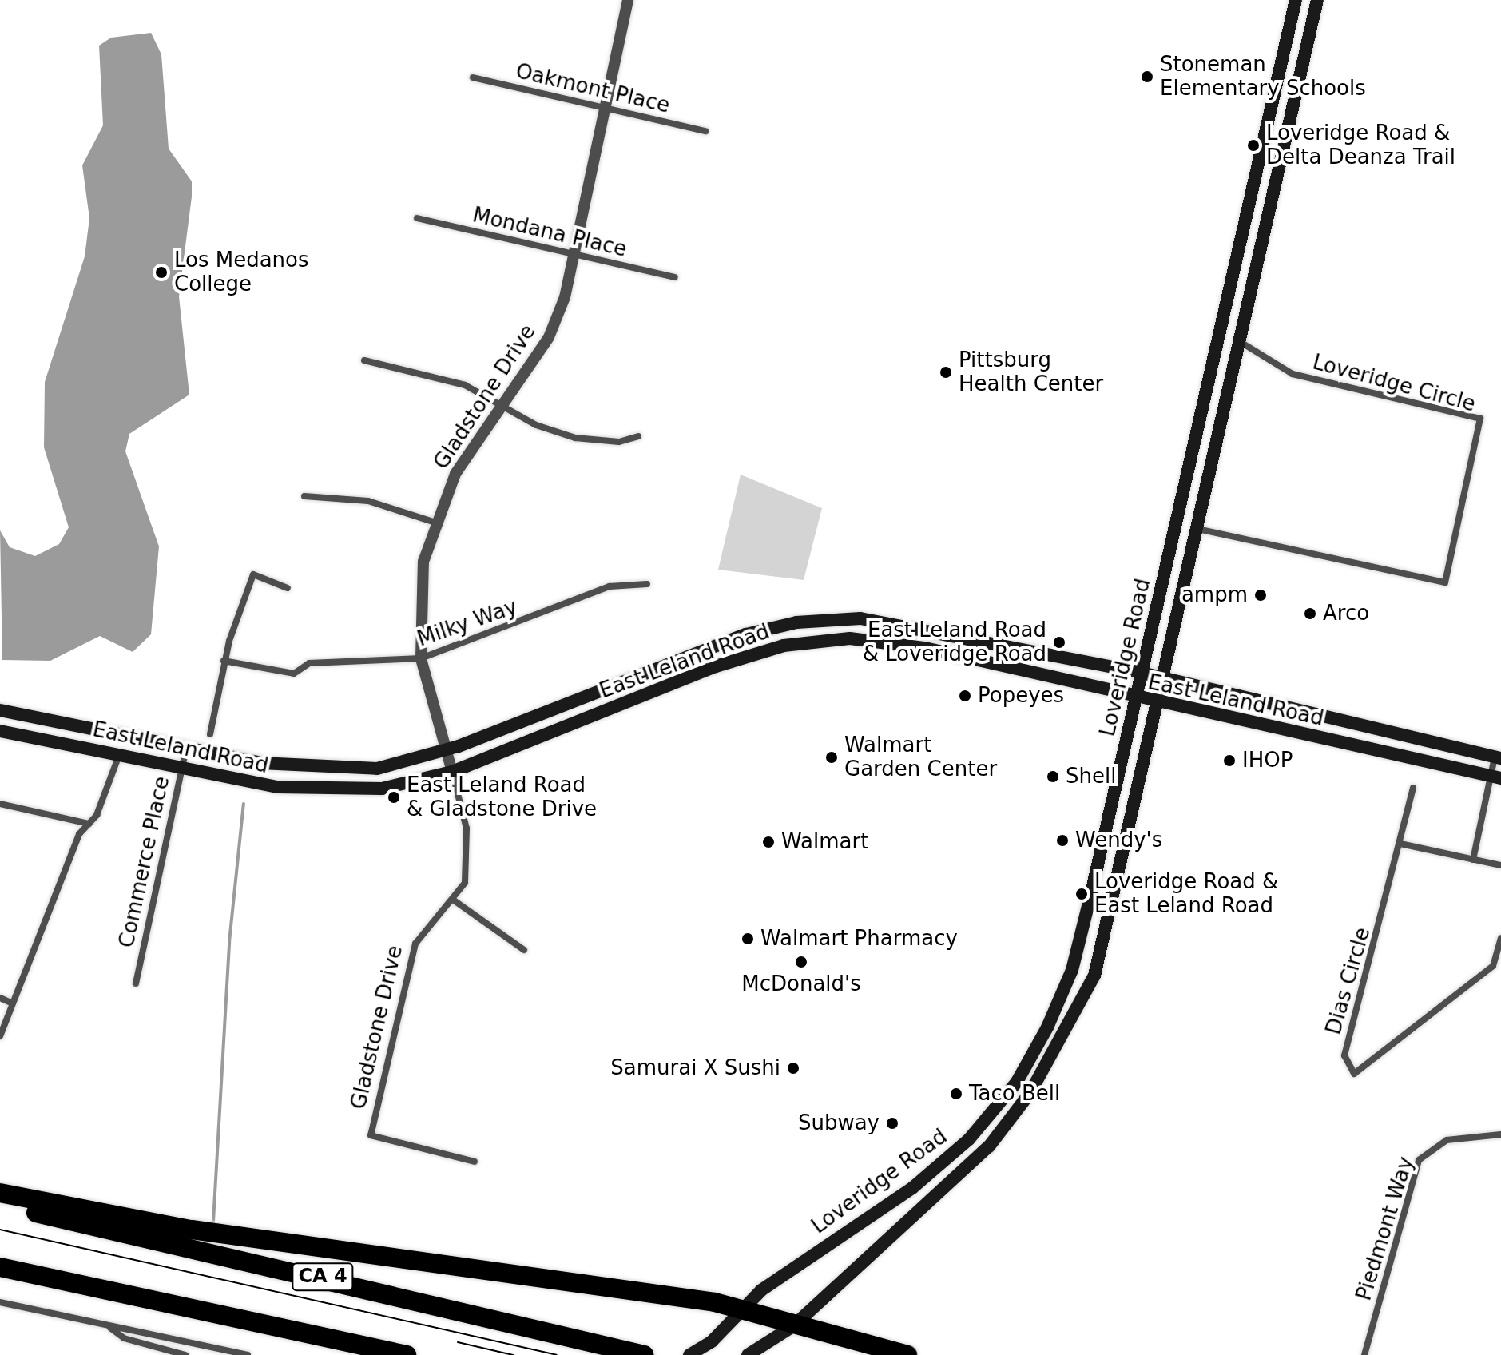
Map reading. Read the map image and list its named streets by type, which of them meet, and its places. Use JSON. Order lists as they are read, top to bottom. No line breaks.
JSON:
{"streets":{"highway":["CA 4"],"main road":["Loveridge Road","East Leland Road"],"street":["Oakmont Place","Mondana Place","Loveridge Circle","Gladstone Drive","Milky Way","Commerce Place","Dias Circle","Piedmont Way"]},"crossings":[["Oakmont Place","Gladstone Drive"],["Mondana Place","Gladstone Drive"],["Loveridge Circle","Loveridge Road"],["Gladstone Drive","Milky Way"],["Gladstone Drive","East Leland Road"],["Loveridge Road","East Leland Road"],["East Leland Road","Commerce Place"]],"places":["Stoneman Elementary Schools","Loveridge Road & Delta Deanza Trail","Los Medanos College","Pittsburg Health Center","ampm","Arco","East Leland Road & Loveridge Road","Popeyes","Walmart Garden Center","IHOP","Shell","East Leland Road & Gladstone Drive","Wendy's","Walmart","Loveridge Road & East Leland Road","Walmart Pharmacy","McDonald's","Samurai X Sushi","Taco Bell","Subway"]}
